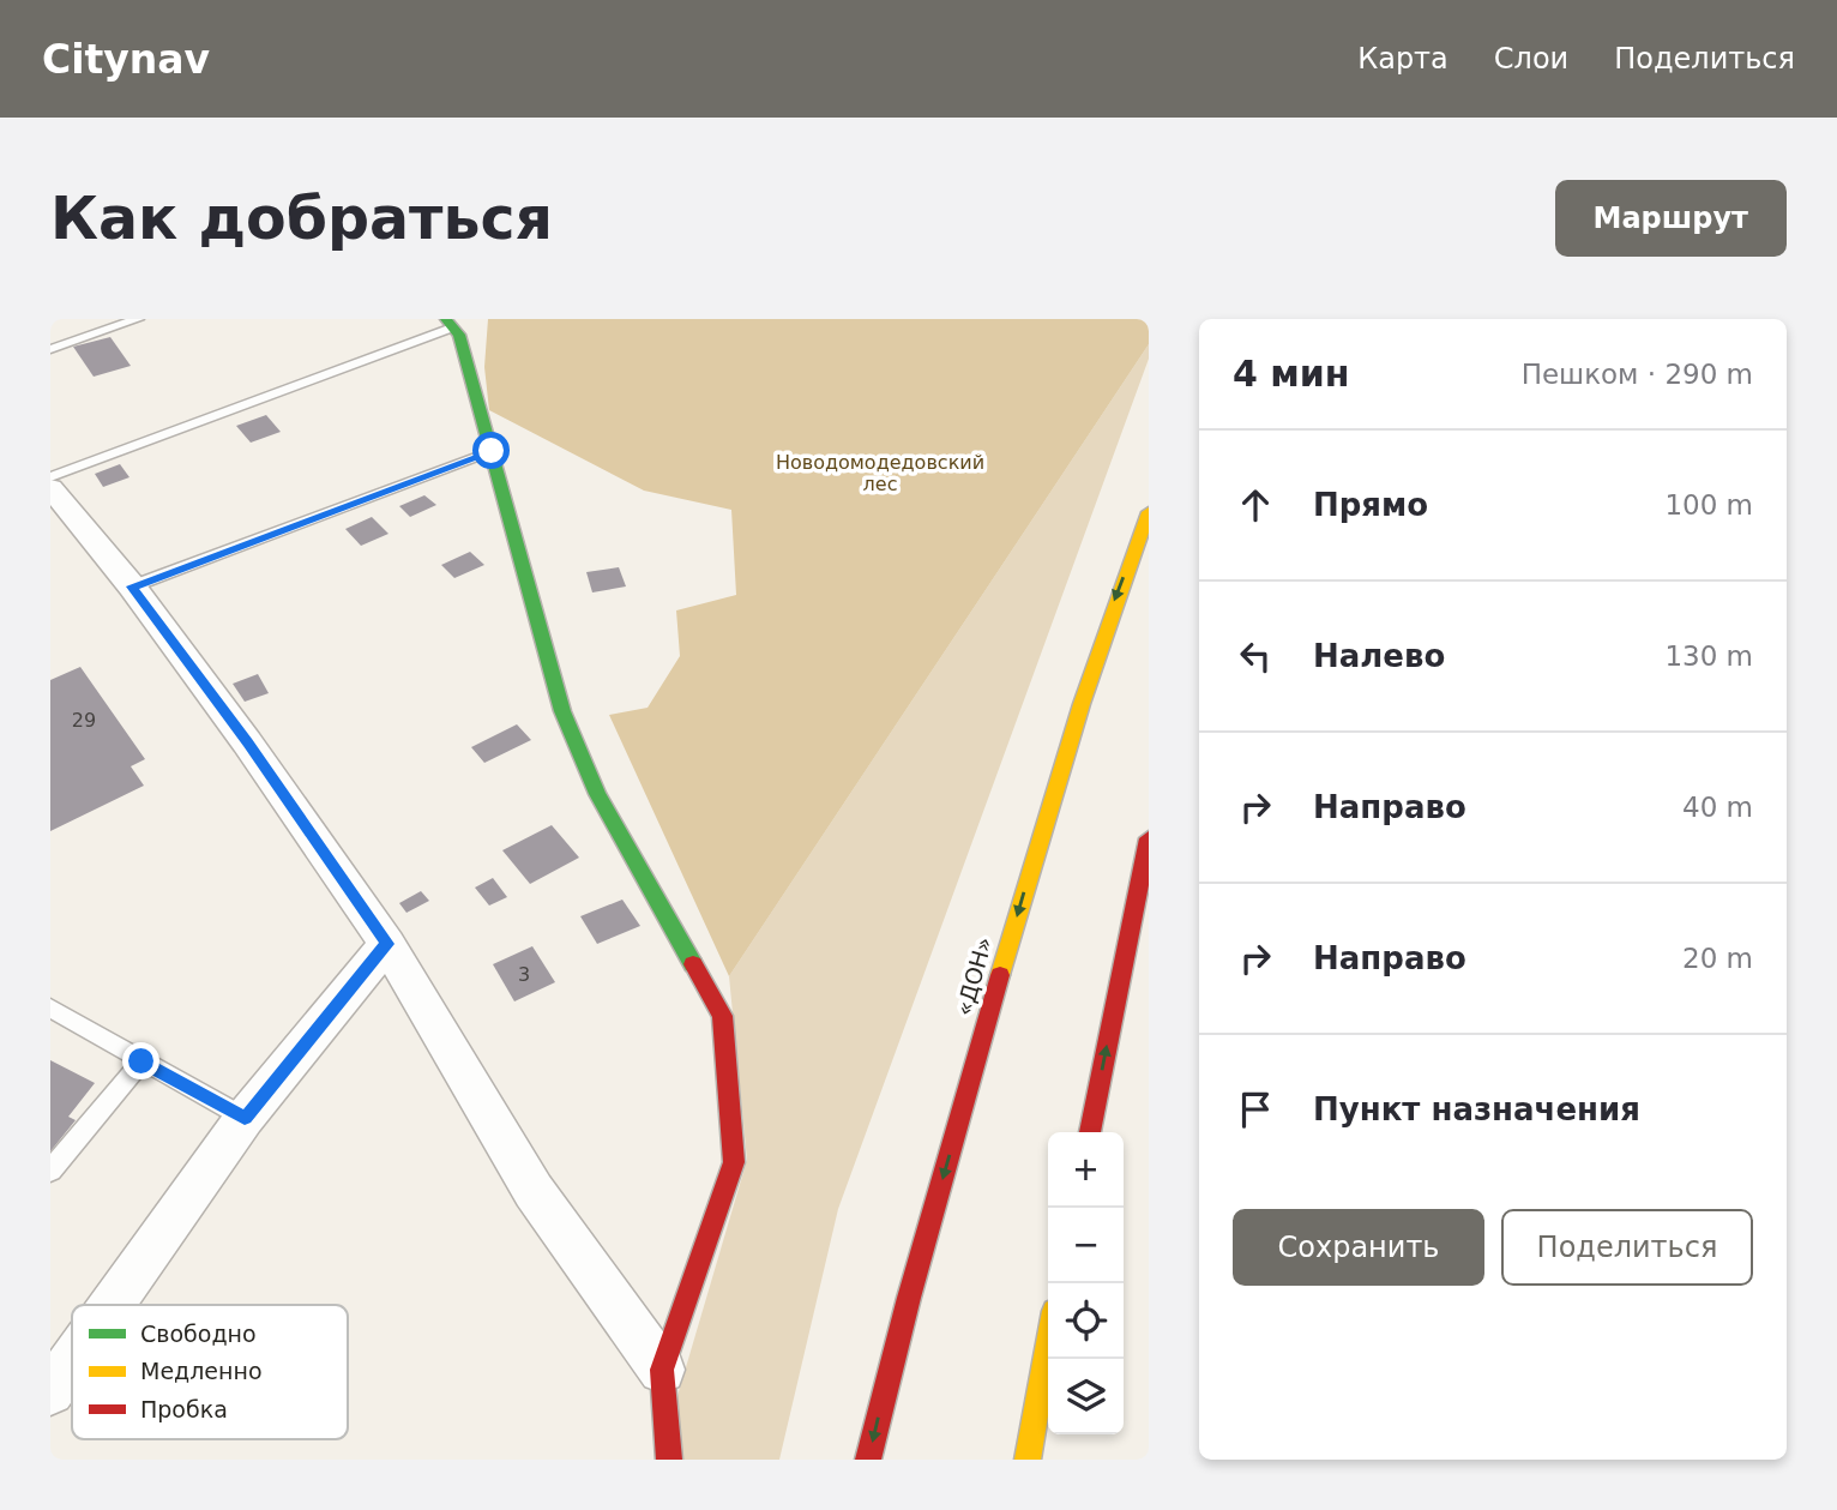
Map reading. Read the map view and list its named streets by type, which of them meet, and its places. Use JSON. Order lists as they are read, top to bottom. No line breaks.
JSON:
{"streets":{"main road":["«ДОН»"]},"parks":["Новодомодедовский лес"],"house_numbers":["29","3"],"legend":["Свободно","Медленно","Пробка"],"page":{"header":"Citynav","nav":["Карта","Слои","Поделиться"],"buttons":["Маршрут",["Сохранить","Поделиться"]],"title":"Как добраться","heading":["4 мин","Пешком · 290 m"],"list":[["Прямо","100 m"],["Налево","130 m"],["Направо","40 m"],["Направо","20 m"],"Пункт назначения"],"map_buttons":["+","−"]}}
